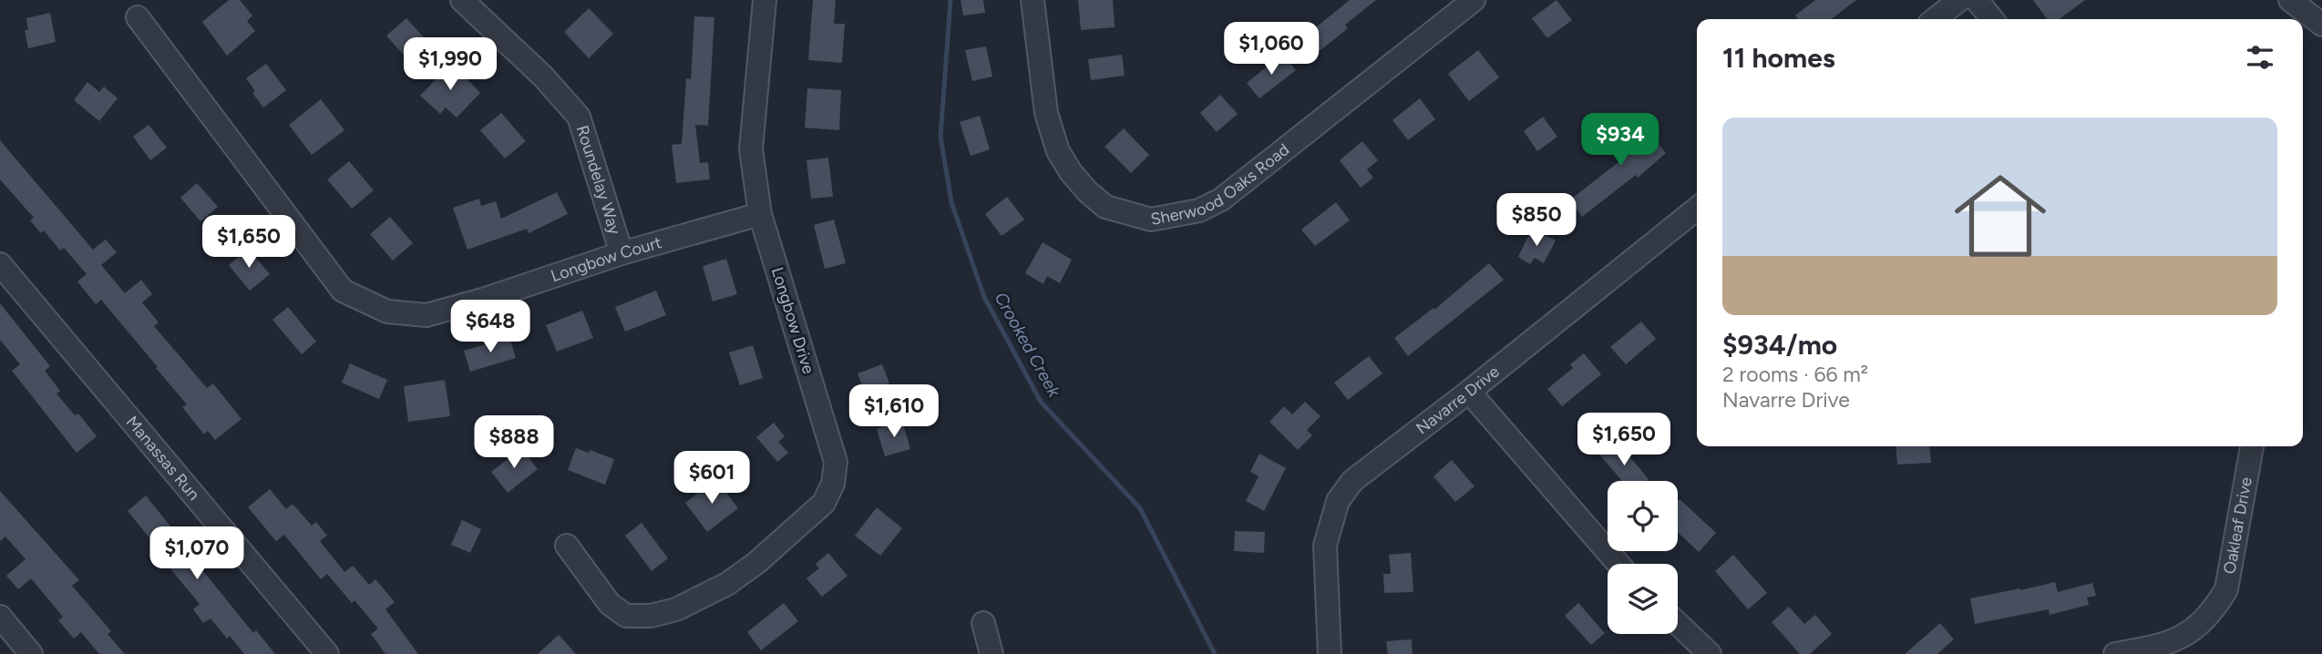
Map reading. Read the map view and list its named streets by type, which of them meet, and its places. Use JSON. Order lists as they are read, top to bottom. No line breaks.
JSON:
{"streets":{"street":["Roundelay Way","Sherwood Oaks Road","Longbow Court","Longbow Drive","Navarre Drive","Manassas Run","Oakleaf Drive"]},"crossings":[["Roundelay Way","Longbow Court"],["Longbow Court","Longbow Drive"]],"water":["Crooked Creek"],"page":{"heading":"11 homes","price":["$1,060","$1,990","$934","$850","$1,650","$648","$1,610","$1,650","$888","$601","$1,070"],"list":[{"name":"$934/mo","note":"2 rooms · 66 m² · Navarre Drive"}]}}
